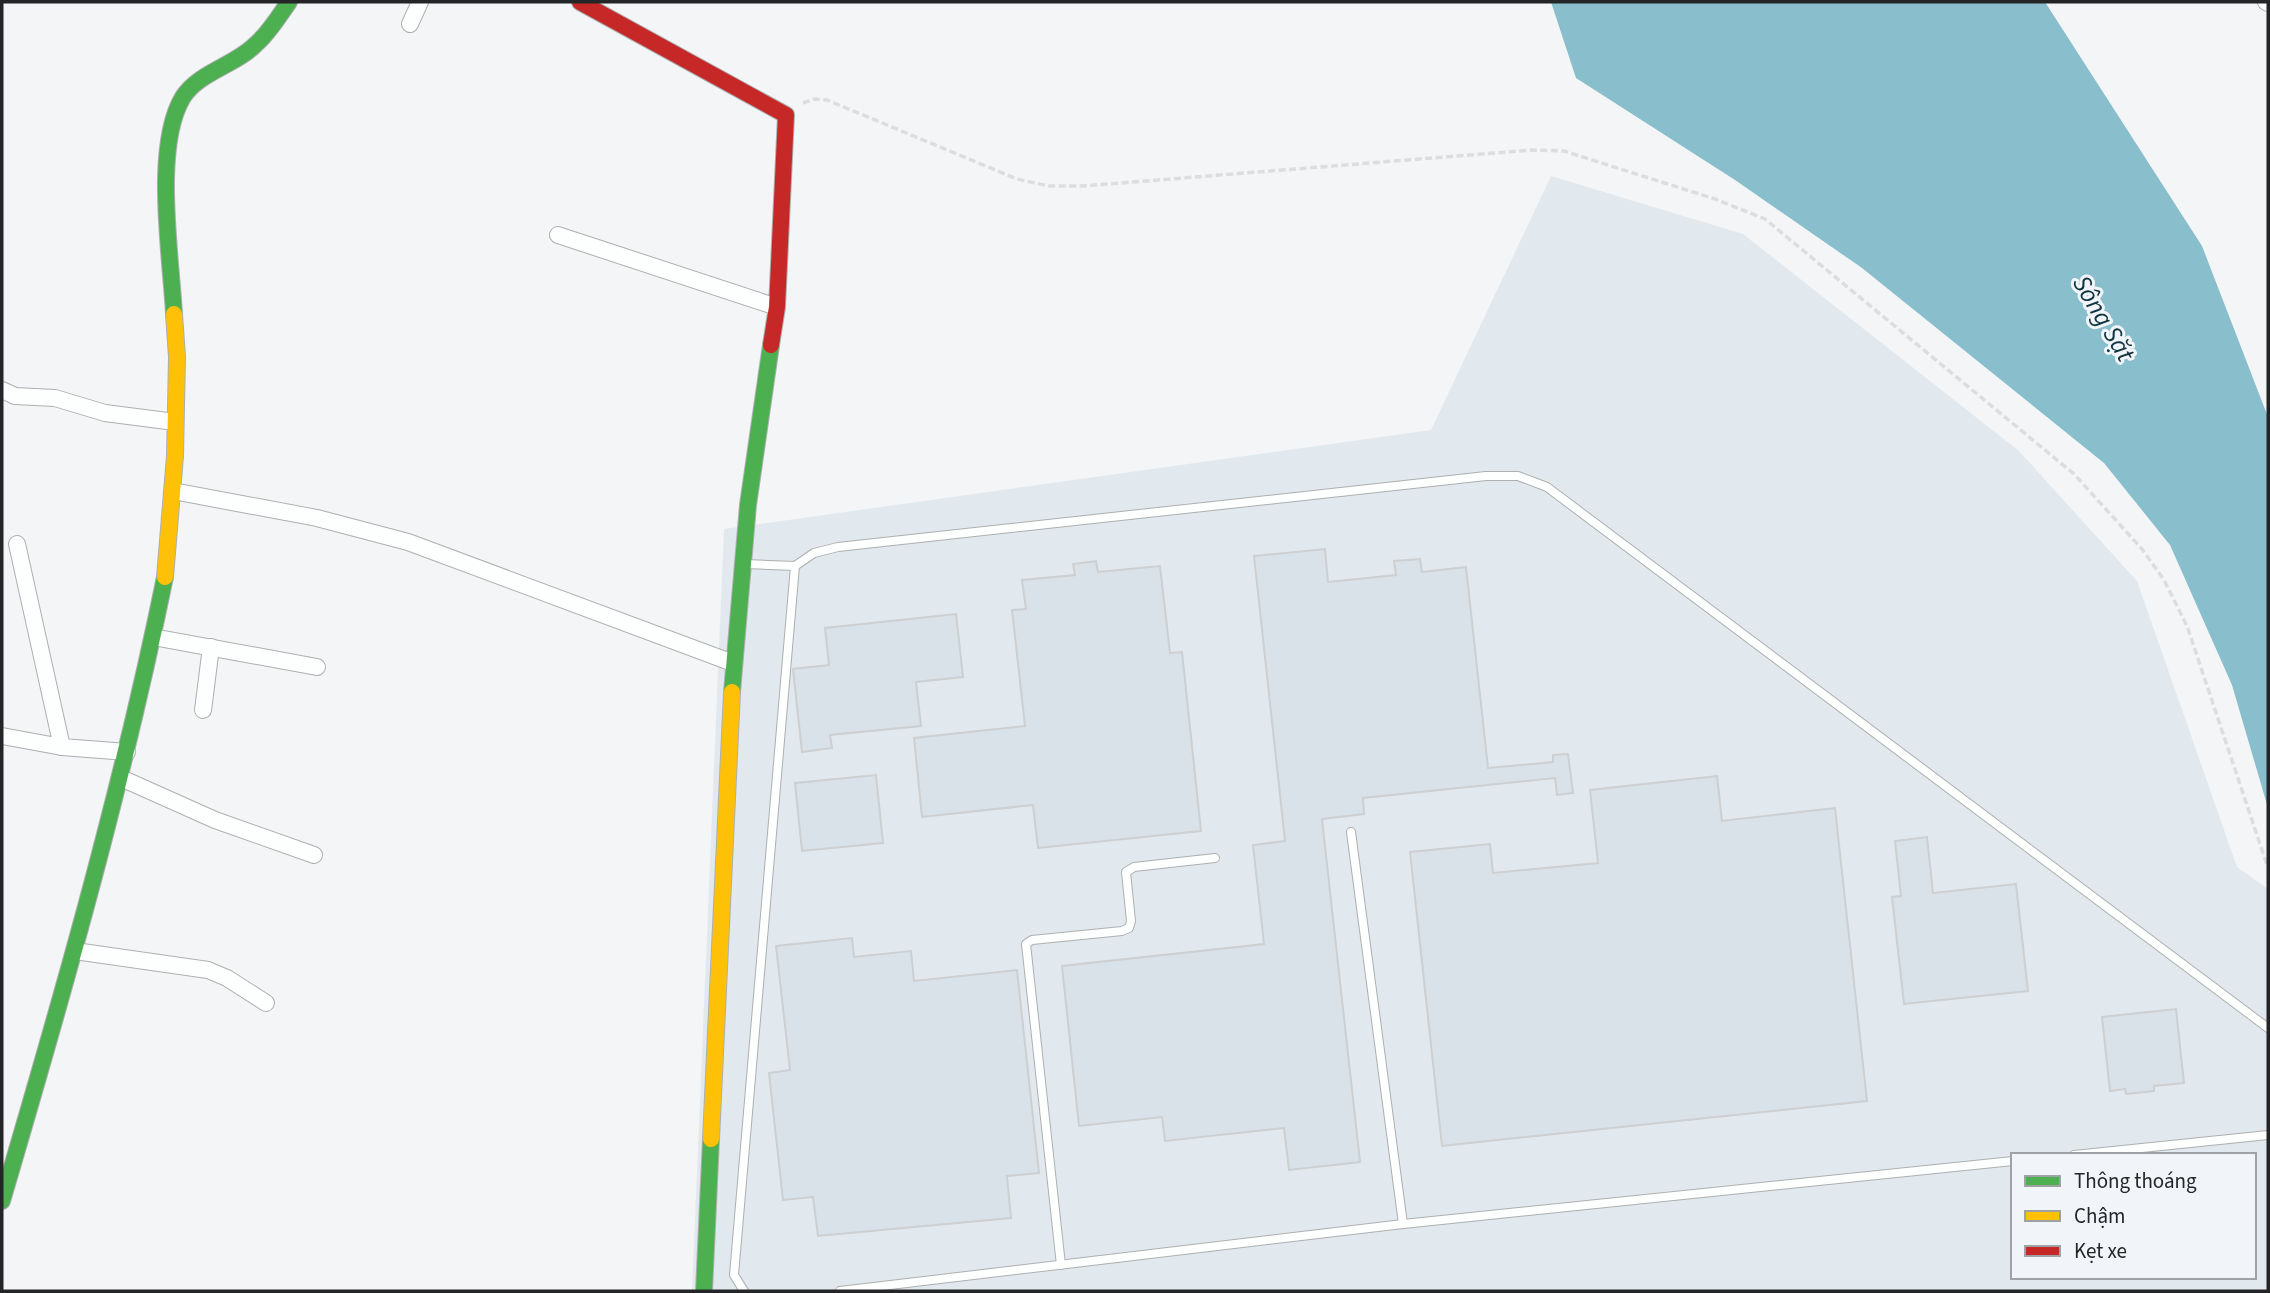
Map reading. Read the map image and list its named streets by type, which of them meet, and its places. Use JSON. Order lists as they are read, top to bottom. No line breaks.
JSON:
{"water":["Sông Sặt"],"legend":["Thông thoáng","Chậm","Kẹt xe"]}
